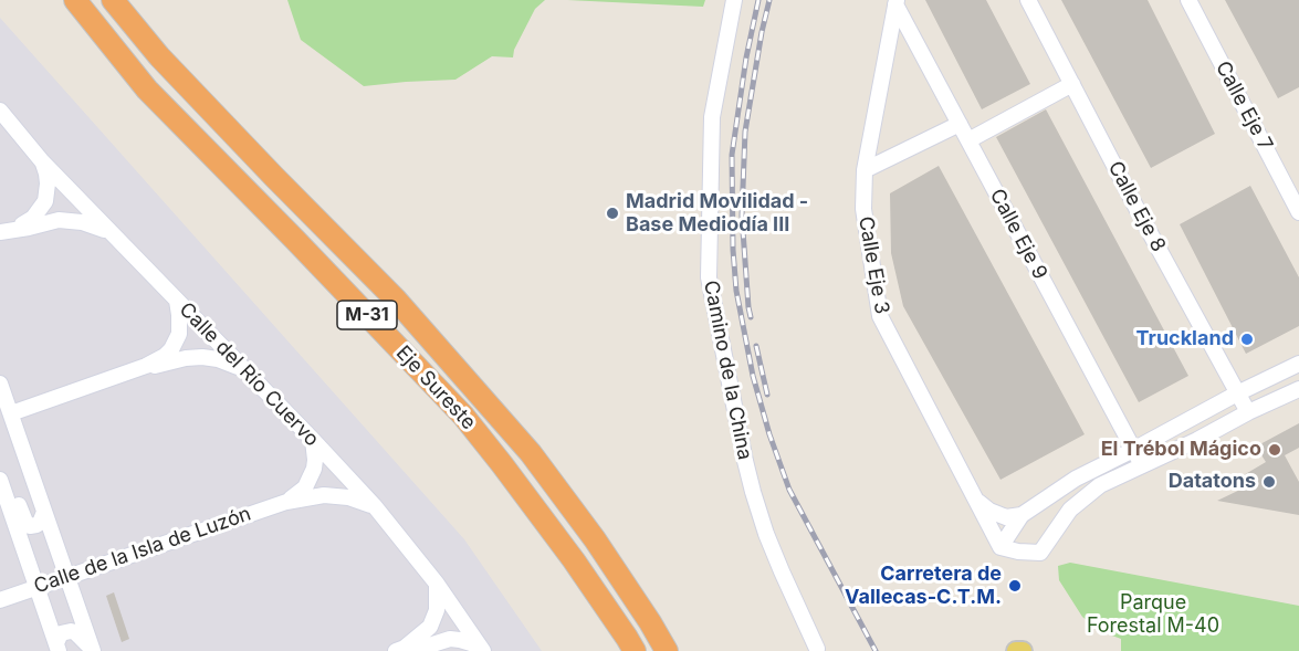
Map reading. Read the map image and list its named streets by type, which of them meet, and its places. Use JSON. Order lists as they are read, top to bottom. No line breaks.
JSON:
{"streets":{"highway":["M-31","Eje Sureste"],"street":["Calle Eje 7","Calle Eje 8","Calle Eje 9","Calle Eje 3","Camino de la China","Calle del Río Cuervo","Calle de la Isla de Luzón"]},"crossings":[["Calle Eje 9","Calle Eje 3"],["Calle del Río Cuervo","Calle de la Isla de Luzón"]],"parks":["Parque Forestal M-40"],"places":["Madrid Movilidad - Base Mediodía III","Truckland","El Trébol Mágico","Datatons","Carretera de Vallecas-C.T.M."]}
